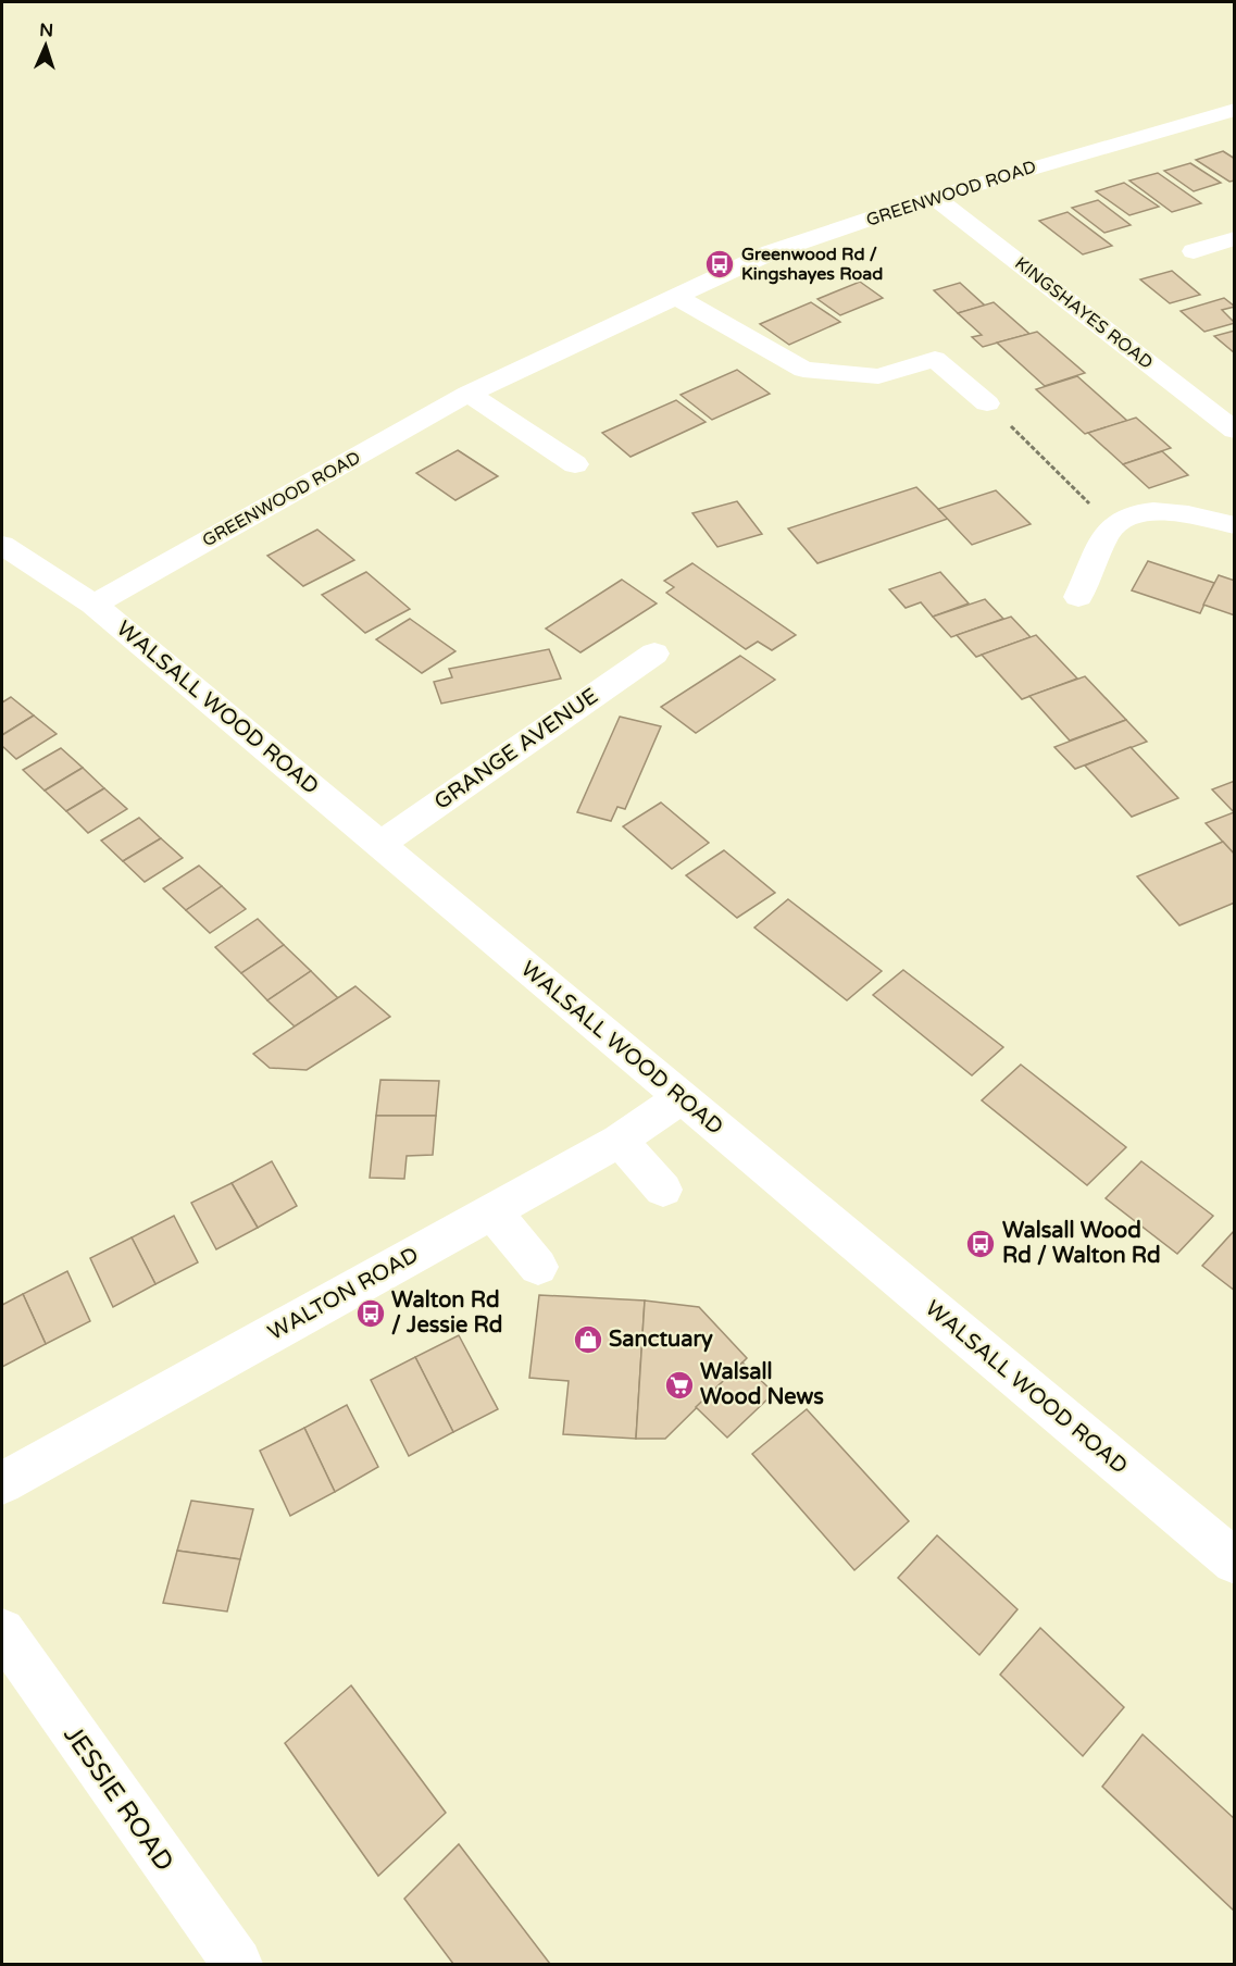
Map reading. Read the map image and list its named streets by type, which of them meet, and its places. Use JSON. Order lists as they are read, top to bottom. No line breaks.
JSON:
{"streets":{"street":["GREENWOOD ROAD","KINGSHAYES ROAD","WALSALL WOOD ROAD","GRANGE AVENUE","WALTON ROAD","JESSIE ROAD"]},"crossings":[["GREENWOOD ROAD","KINGSHAYES ROAD"],["GREENWOOD ROAD","WALSALL WOOD ROAD"],["WALSALL WOOD ROAD","GRANGE AVENUE"],["WALSALL WOOD ROAD","WALTON ROAD"]],"places":{"bus stop":["Greenwood Rd / Kingshayes Road","Walsall Wood Rd / Walton Rd","Walton Rd / Jessie Rd"],"shop":["Sanctuary"],"supermarket":["Walsall Wood News"]},"north":"top"}
